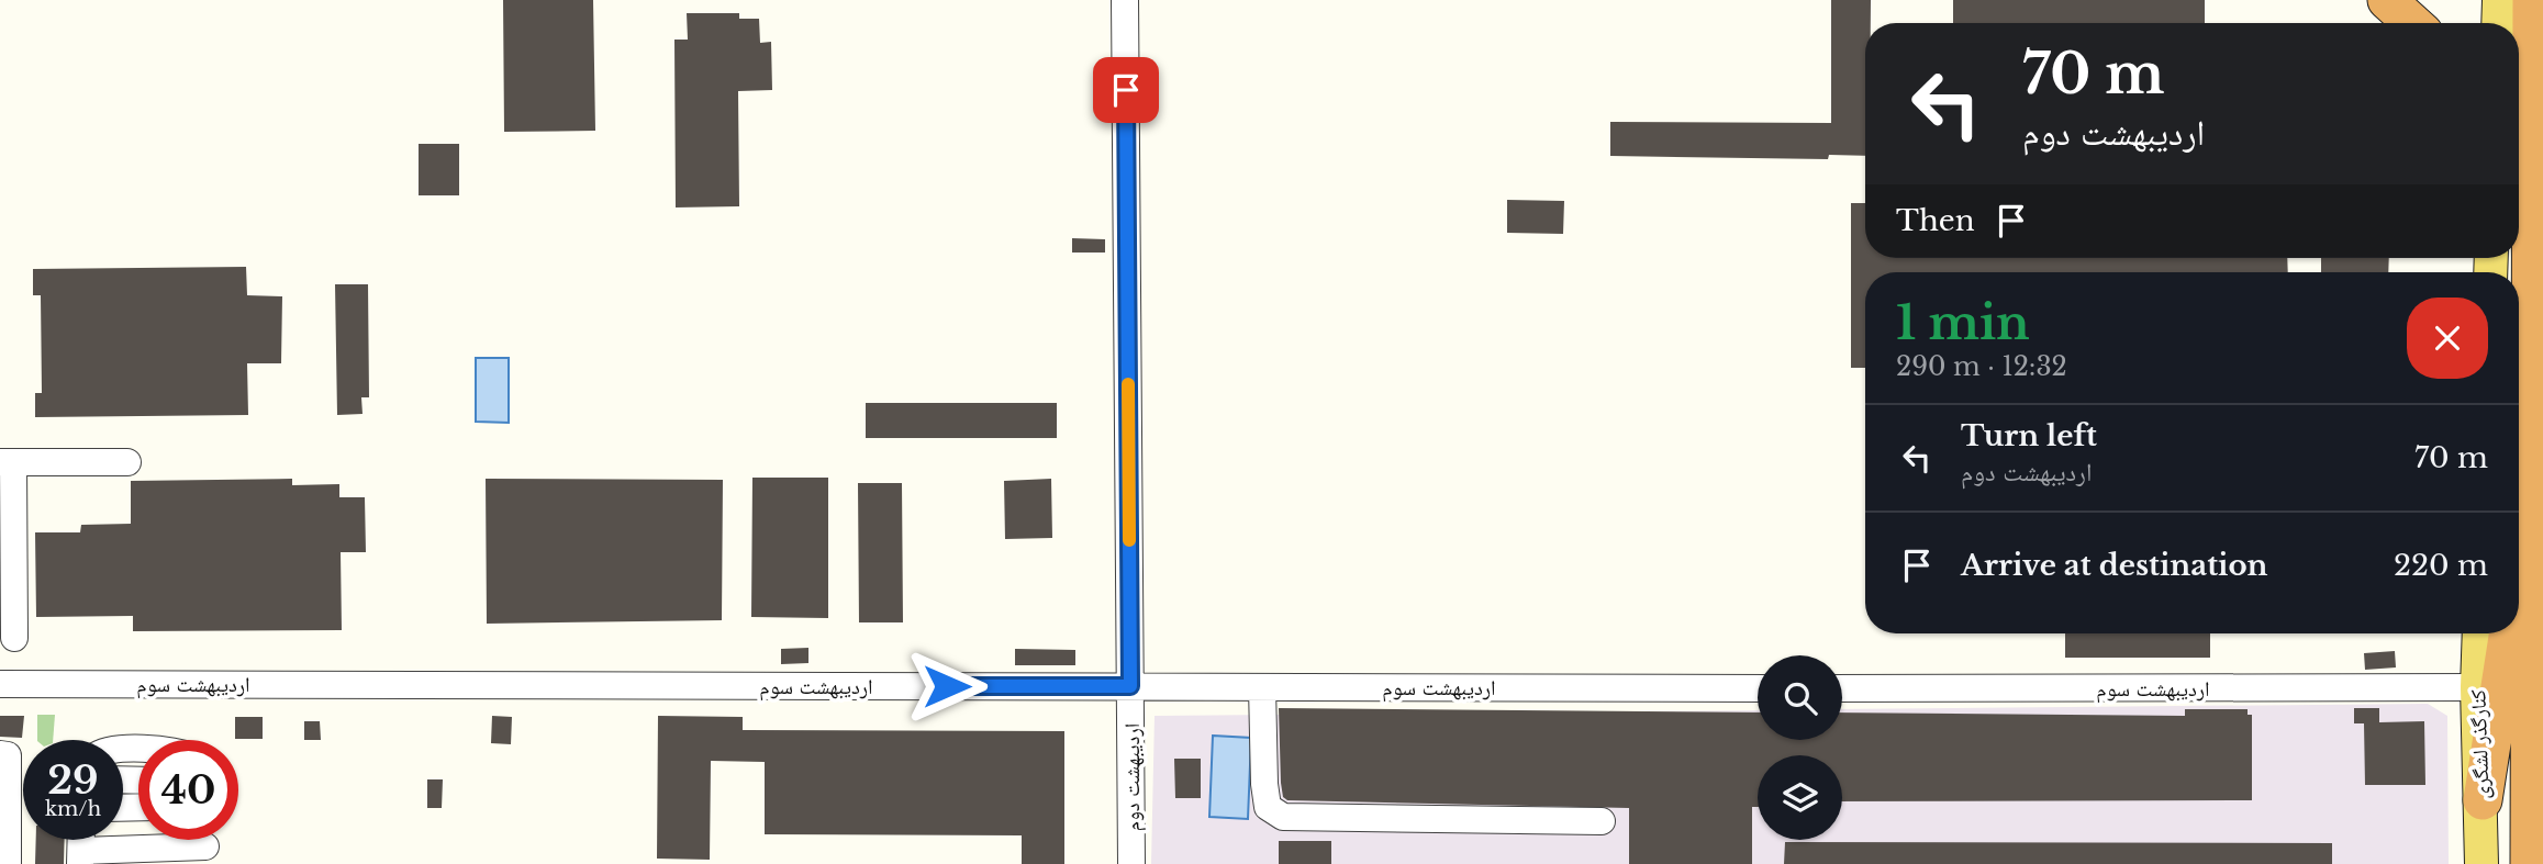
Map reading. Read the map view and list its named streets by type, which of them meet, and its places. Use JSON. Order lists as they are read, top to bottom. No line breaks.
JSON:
{"streets":{"main road":["کنارگذر لشگری"],"street":["اردیبهشت سوم","اردیبهشت دوم"]},"crossings":[["اردیبهشت سوم","کنارگذر لشگری"],["اردیبهشت سوم","اردیبهشت دوم"]],"page":{"turn":["70 m","اردیبهشت دوم"],"then":"Then","heading":["1 min","290 m · 12:32"],"list":[{"name":"Turn left","note":"اردیبهشت دوم","value":"70 m"},{"name":"Arrive at destination","value":"220 m"}],"speed":"29 km/h","limit":"40"}}
